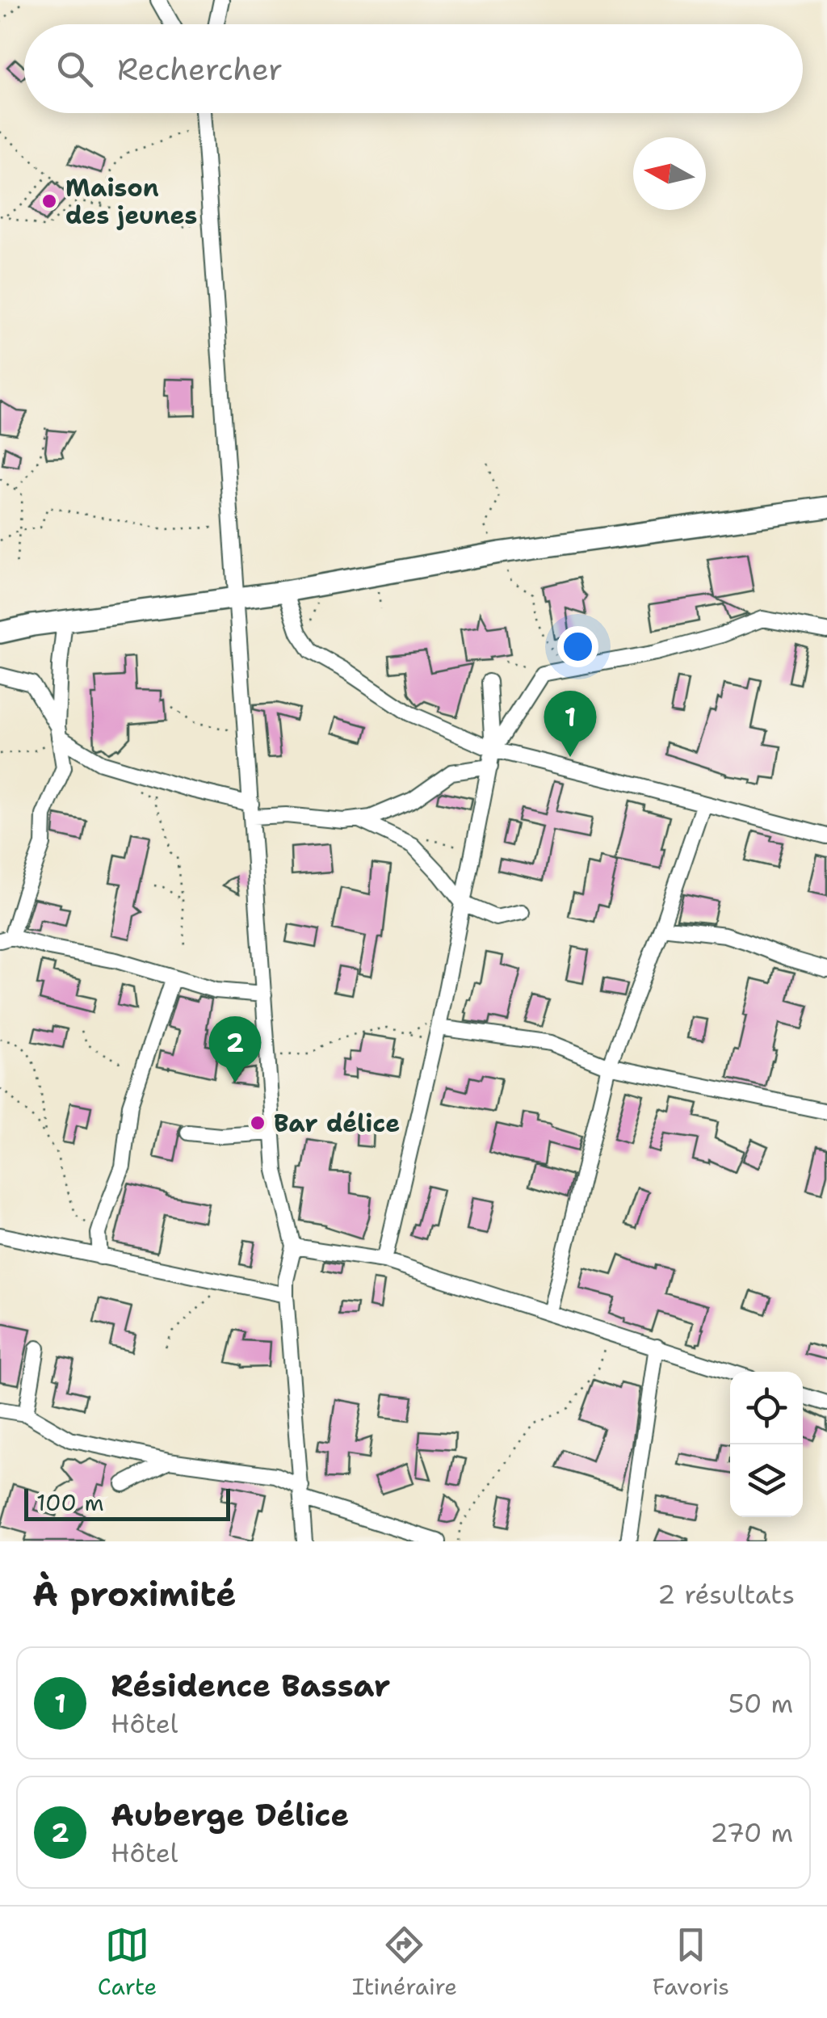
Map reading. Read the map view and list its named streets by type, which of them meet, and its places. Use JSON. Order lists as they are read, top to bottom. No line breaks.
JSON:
{"places":["Maison des jeunes","Bar délice"],"scale_bar":"100 m","north":"left","page":{"search":"Rechercher","pins":["1","2"],"scale":"100 m","heading":["À proximité","2 résultats"],"list":[{"mark":"1","name":"Résidence Bassar","note":"Hôtel","value":"50 m"},{"mark":"2","name":"Auberge Délice","note":"Hôtel","value":"270 m"}],"nav":["Carte","Itinéraire","Favoris"]}}
